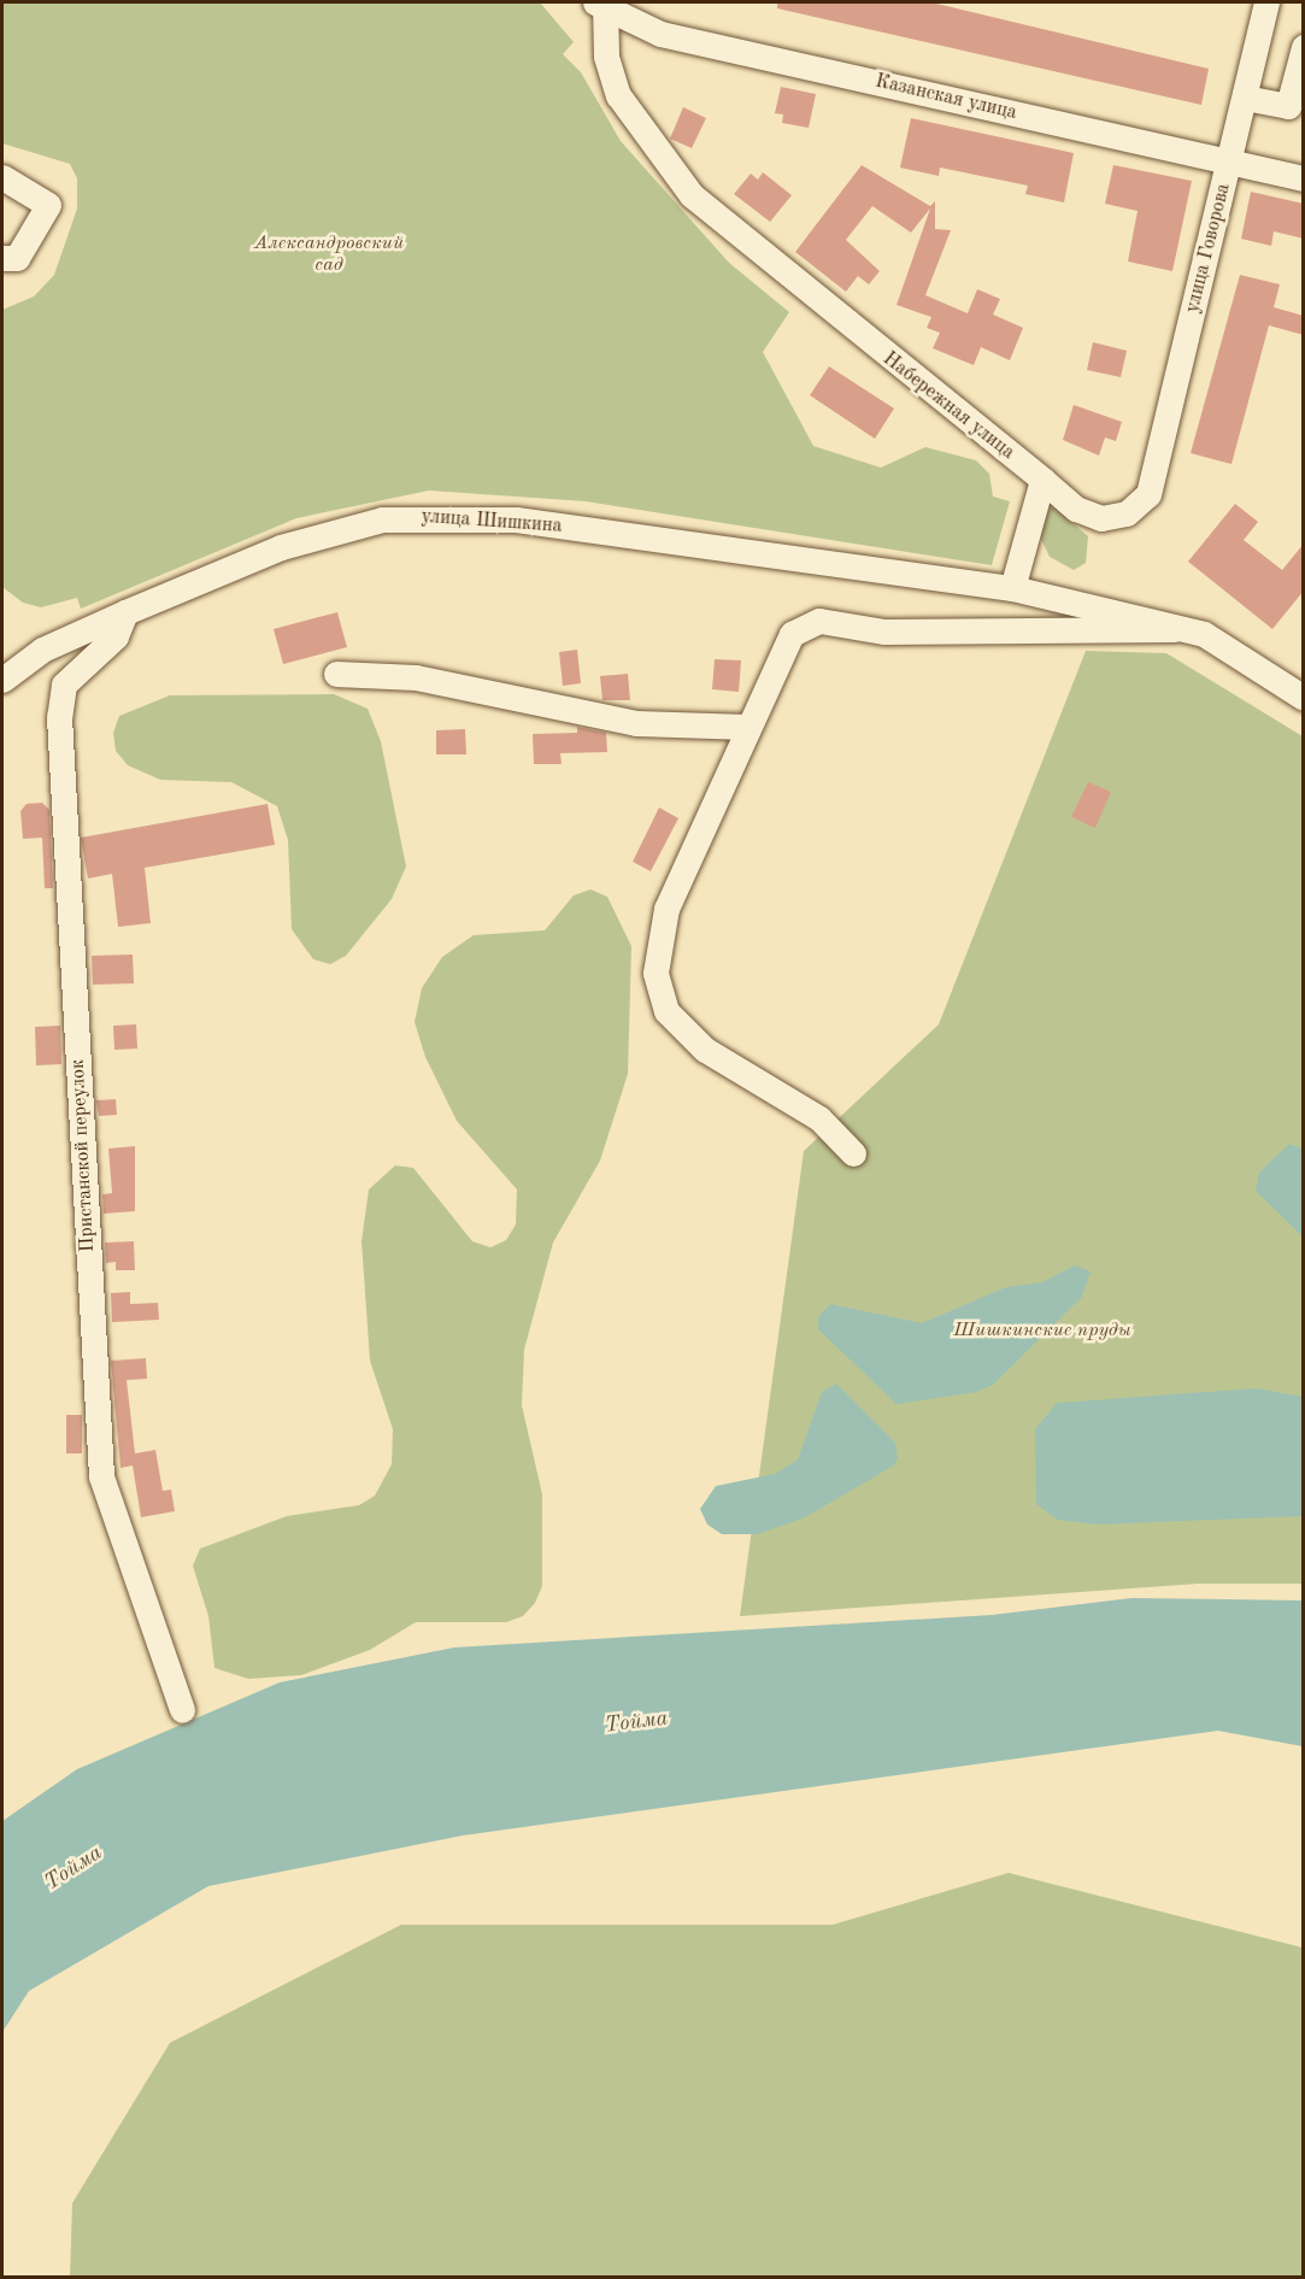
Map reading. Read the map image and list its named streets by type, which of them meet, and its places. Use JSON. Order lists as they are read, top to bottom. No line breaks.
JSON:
{"streets":{"street":["Казанская улица","улица Говорова","Набережная улица","улица Шишкина","Пристанской переулок"]},"crossings":[["Казанская улица","улица Говорова"],["Казанская улица","Набережная улица"],["улица Говорова","Набережная улица"],["улица Шишкина","Пристанской переулок"]],"water":["Тойма"],"parks":["Александровский сад","Шишкинские пруды"]}
